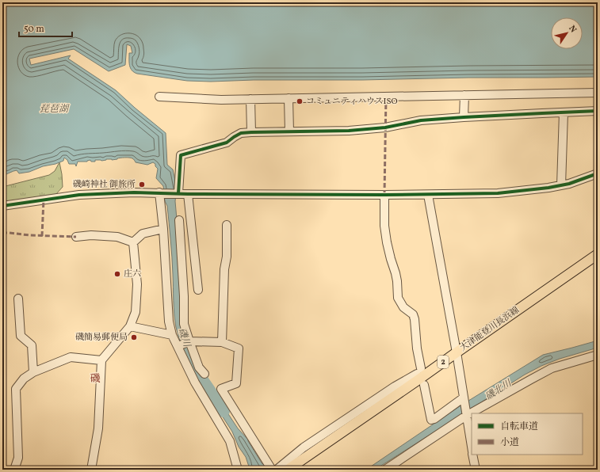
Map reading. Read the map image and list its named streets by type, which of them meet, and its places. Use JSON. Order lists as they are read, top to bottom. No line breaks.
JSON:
{"streets":{"main road":["大津能登川長浜線","2"]},"districts":["磯"],"water":["琵琶湖","磯川","磯北川"],"places":["コミュニティハウスISO","磯崎神社 御旅所","庄六","磯簡易郵便局"],"legend":["自転車道","小道"],"scale_bar":"50 m","north":"top right"}
